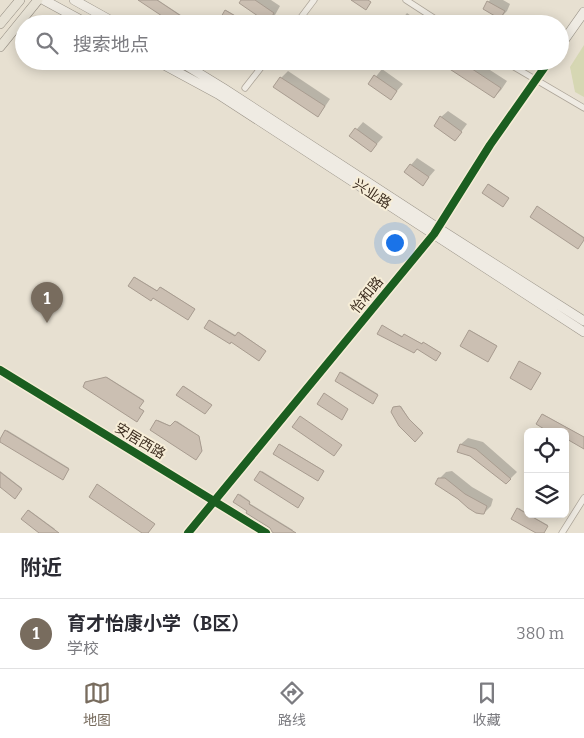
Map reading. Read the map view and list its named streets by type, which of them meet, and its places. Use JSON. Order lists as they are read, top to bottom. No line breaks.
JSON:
{"streets":{"main road":["兴业路","怡和路","安居西路"]},"crossings":[["兴业路","怡和路"],["怡和路","安居西路"]],"page":{"search":"搜索地点","pins":"1","heading":"附近","list":[{"mark":"1","name":"育才怡康小学（B区）","note":"学校","value":"380 m"}],"nav":["地图","路线","收藏"]}}
